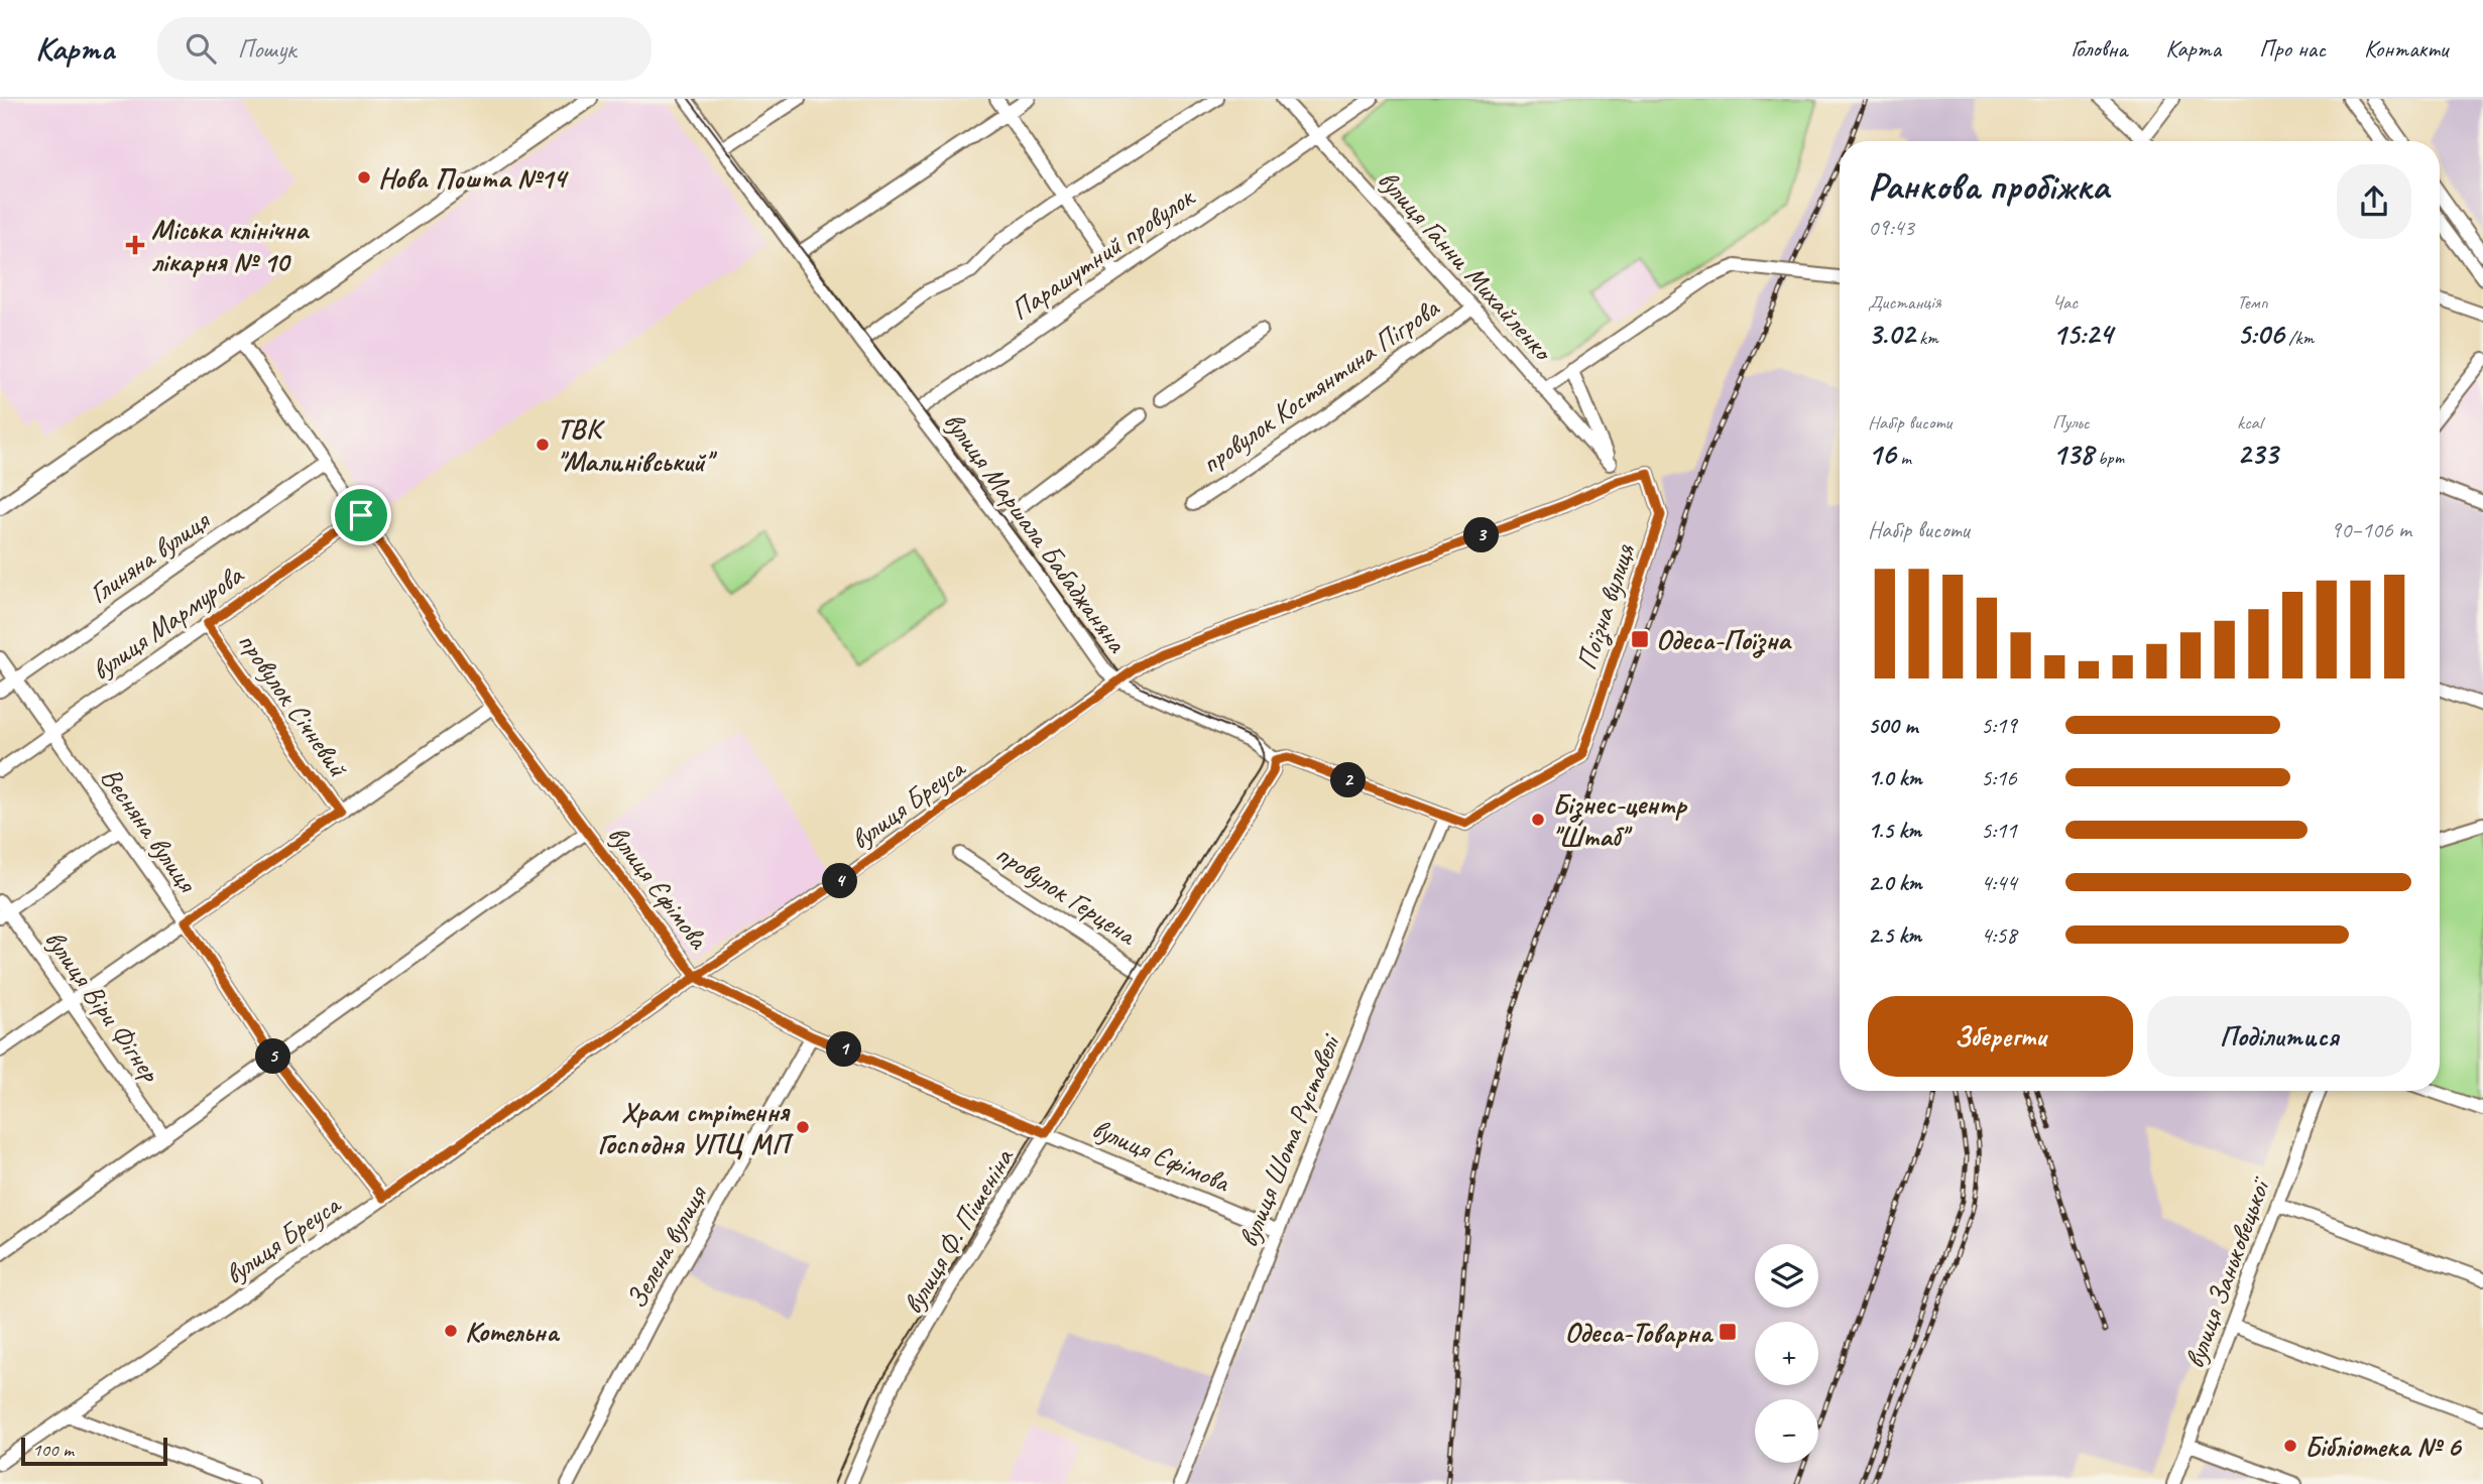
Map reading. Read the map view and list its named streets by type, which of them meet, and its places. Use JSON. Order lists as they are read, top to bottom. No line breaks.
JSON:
{"streets":{"street":["Парашутний провулок","вулиця Ганни Михайленко","провулок Костянтина Пігрова","вулиця Маршала Бабаджаняна","Глиняна вулиця","Поїзна вулиця","вулиця Мармурова","провулок Січневий","вулиця Бреуса","Весняна вулиця","вулиця Єфімова","провулок Герцена","вулиця Віри Фігнер","вулиця Шота Руставелі","вулиця Ф. Пішеніна","Зелена вулиця","вулиця Заньковецької"]},"crossings":[["Парашутний провулок","вулиця Ганни Михайленко"],["Парашутний провулок","вулиця Маршала Бабаджаняна"],["вулиця Ганни Михайленко","провулок Костянтина Пігрова"],["вулиця Ганни Михайленко","вулиця Бреуса"],["вулиця Маршала Бабаджаняна","Поїзна вулиця"],["вулиця Маршала Бабаджаняна","вулиця Бреуса"],["вулиця Маршала Бабаджаняна","вулиця Шота Руставелі"],["вулиця Маршала Бабаджаняна","вулиця Ф. Пішеніна"],["Глиняна вулиця","Весняна вулиця"],["Глиняна вулиця","вулиця Єфімова"],["Поїзна вулиця","вулиця Бреуса"],["вулиця Мармурова","провулок Січневий"],["вулиця Мармурова","Весняна вулиця"],["вулиця Мармурова","вулиця Єфімова"],["вулиця Бреуса","Весняна вулиця"],["вулиця Бреуса","вулиця Єфімова"],["вулиця Єфімова","вулиця Шота Руставелі"],["вулиця Єфімова","вулиця Ф. Пішеніна"],["вулиця Єфімова","Зелена вулиця"],["провулок Герцена","вулиця Ф. Пішеніна"]],"places":{"other":["Нова Пошта №14","ТВК \"Малинівський\"","Бізнес-центр \"Штаб\"","Храм стрітення Господня УПЦ МП","Котельна","Бібліотека № 6"],"health":["Міська клінічна лікарня № 10"],"transit":["Одеса-Поїзна","Одеса-Товарна"]},"scale_bar":"100 m","page":{"header":"Карта","search":"Пошук","nav":["Головна","Карта","Про нас","Контакти"],"heading":["Ранкова пробіжка","09:43"],"stats":[["Дистанція","3.02 km"],["Час","15:24"],["Темп","5:06 /km"],["Набір висоти","16 m"],["Пульс","138 bpm"],["kcal","233"]],"chart":["Набір висоти","90–106 m"],"pins":["3","2","4","1","5"],"list":[{"name":"500 m","note":"5:19"},{"name":"1.0 km","note":"5:16"},{"name":"1.5 km","note":"5:11"},{"name":"2.0 km","note":"4:44"},{"name":"2.5 km","note":"4:58"}],"buttons":["Зберегти","Поділитися"],"map_buttons":["+","−"],"scale":"100 m"}}
